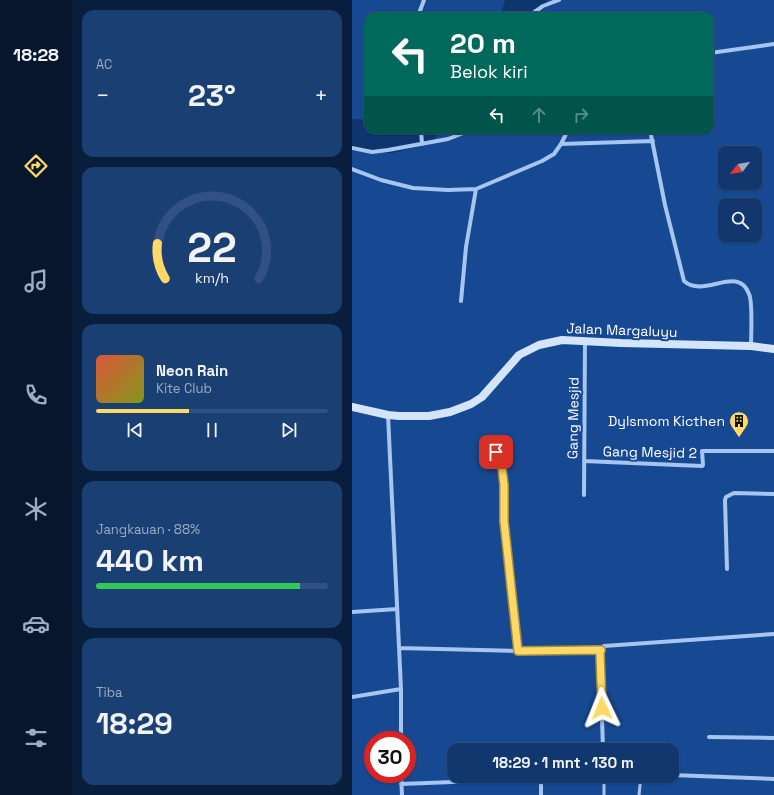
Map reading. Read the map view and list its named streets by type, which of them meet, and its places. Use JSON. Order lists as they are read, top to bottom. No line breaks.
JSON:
{"streets":{"main road":["Jalan Margaluyu"],"street":["Gang Mesjid","Gang Mesjid 2"]},"crossings":[["Jalan Margaluyu","Gang Mesjid"],["Gang Mesjid","Gang Mesjid 2"]],"places":{"building":["Dylsmom Kicthen"]},"north":"bottom left","page":{"tabs":"18:28","tile":["AC",["Jangkauan · 88%","440 km"],["Tiba","18:29"]],"turn":["20 m","Belok kiri"],"heat":["−","23°","+"],"song":["Neon Rain","Kite Club"],"limit":"30","trip":"18:29 · 1 mnt · 130 m","gauge":["22","km/h"]}}
